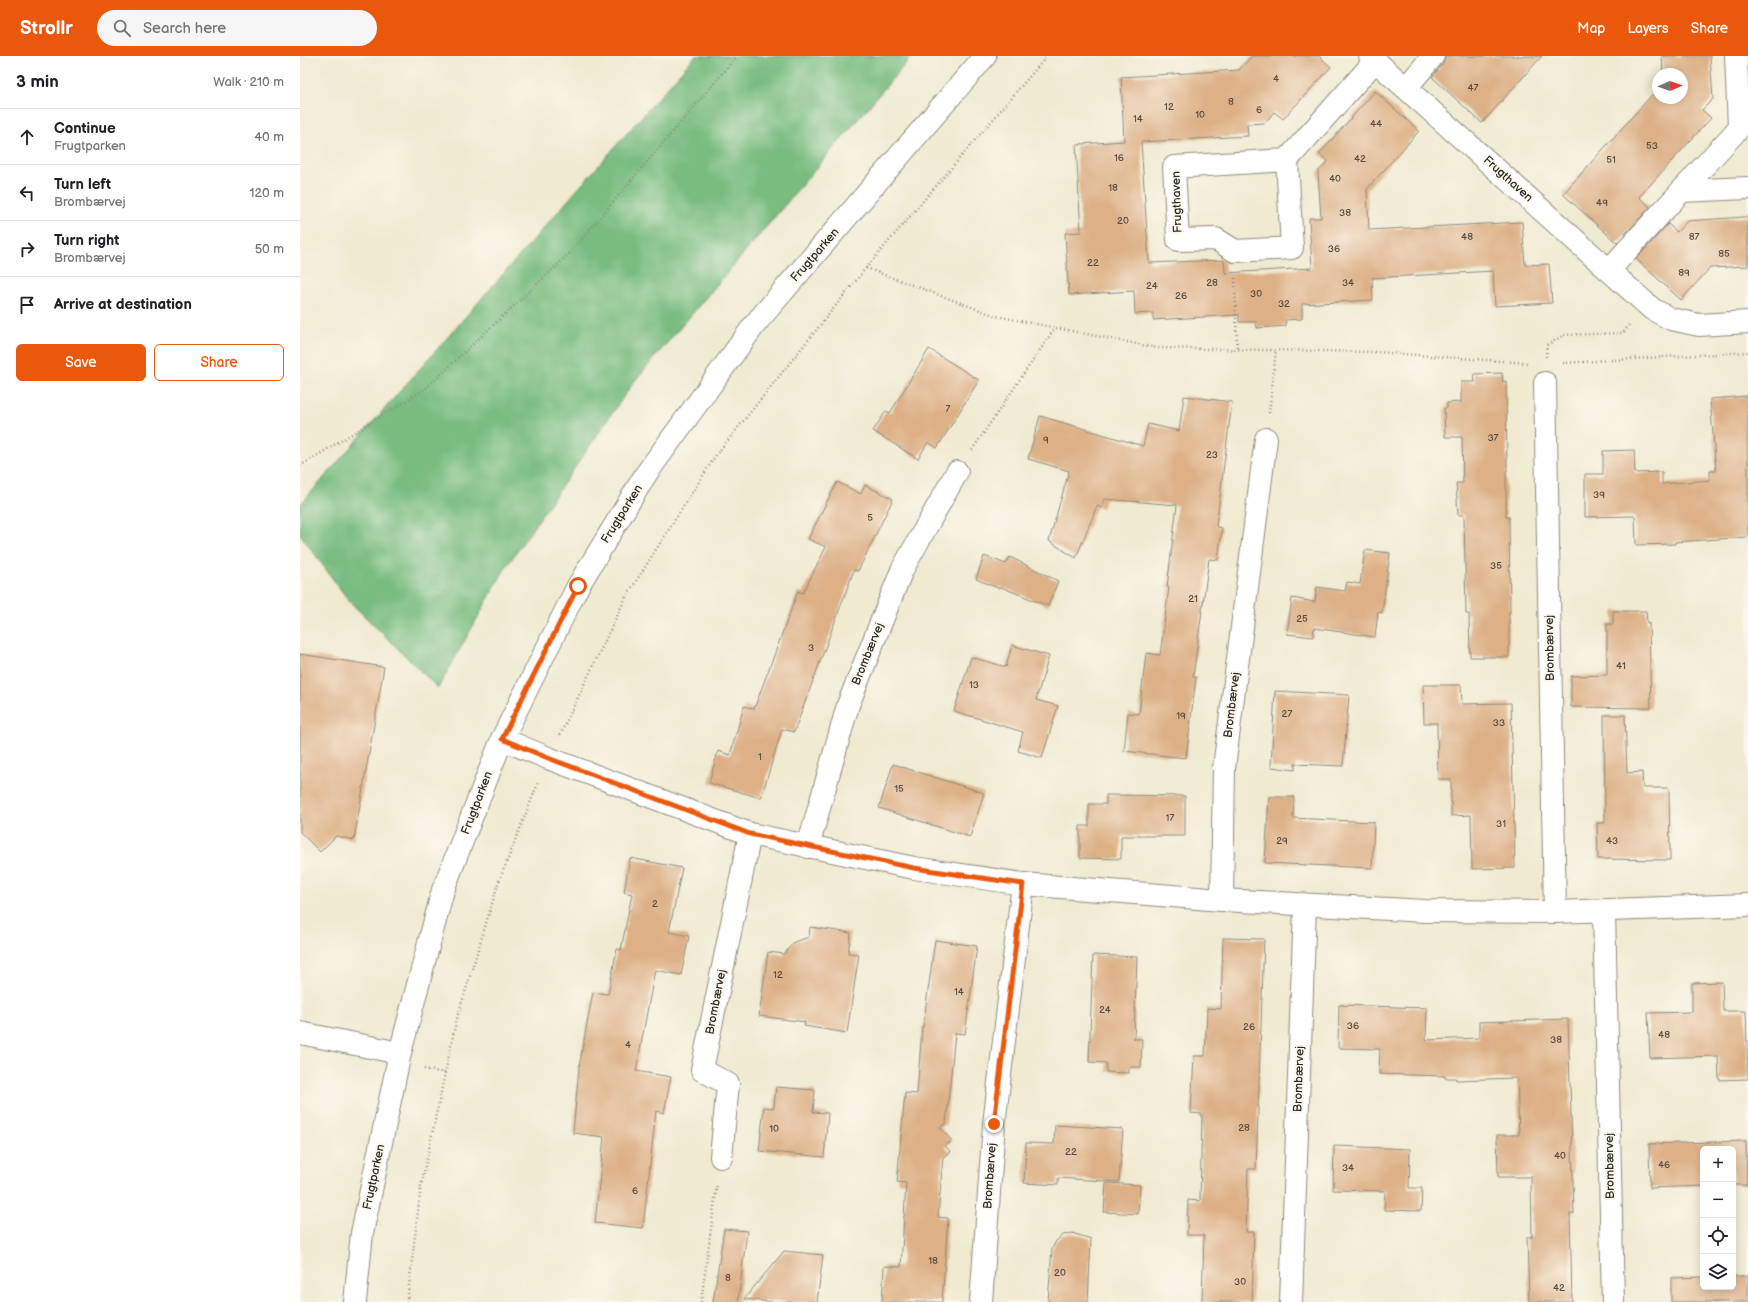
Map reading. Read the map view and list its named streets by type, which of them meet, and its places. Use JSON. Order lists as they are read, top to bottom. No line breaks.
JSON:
{"streets":{"street":["Frugthaven","Frugtparken","Brombærvej"]},"house_numbers":["4","47","8","12","6","10","14","44","53","16","42","51","40","18","49","38","20","48","87","36","85","22","89","28","34","24","30","26","32","7","37","9","23","39","5","35","21","25","3","41","13","27","19","33","1","15","17","31","29","43","2","12","14","24","36","26","48","38","4","28","10","22","40","46","34","6","18","20","8","30","42"],"north":"right","page":{"header":"Strollr","search":"Search here","nav":["Map","Layers","Share"],"heading":["3 min","Walk · 210 m"],"list":[["Continue","Frugtparken","40 m"],["Turn left","Brombærvej","120 m"],["Turn right","Brombærvej","50 m"],"Arrive at destination"],"buttons":["Save","Share"],"map_buttons":["+","−"]}}
